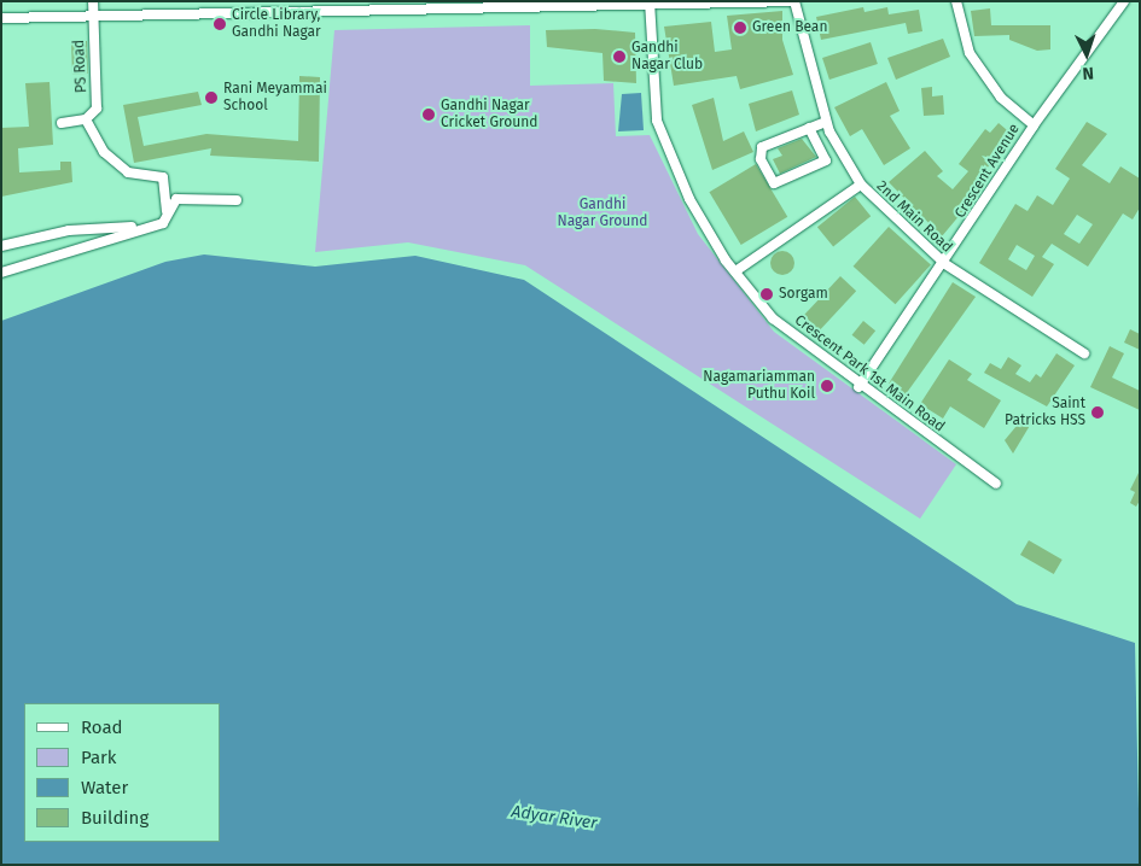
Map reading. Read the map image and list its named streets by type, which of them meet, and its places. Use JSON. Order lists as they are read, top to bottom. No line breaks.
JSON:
{"streets":{"street":["PS Road","Crescent Avenue","2nd Main Road","Crescent Park 1st Main Road"]},"crossings":[["Crescent Avenue","2nd Main Road"],["Crescent Avenue","Crescent Park 1st Main Road"]],"water":["Adyar River"],"parks":["Gandhi Nagar Ground"],"places":["Circle Library, Gandhi Nagar","Green Bean","Gandhi Nagar Club","Rani Meyammai School","Gandhi Nagar Cricket Ground","Sorgam","Nagamariamman Puthu Koil","Saint Patricks HSS"],"legend":["Road","Park","Water","Building"],"north":"bottom"}
